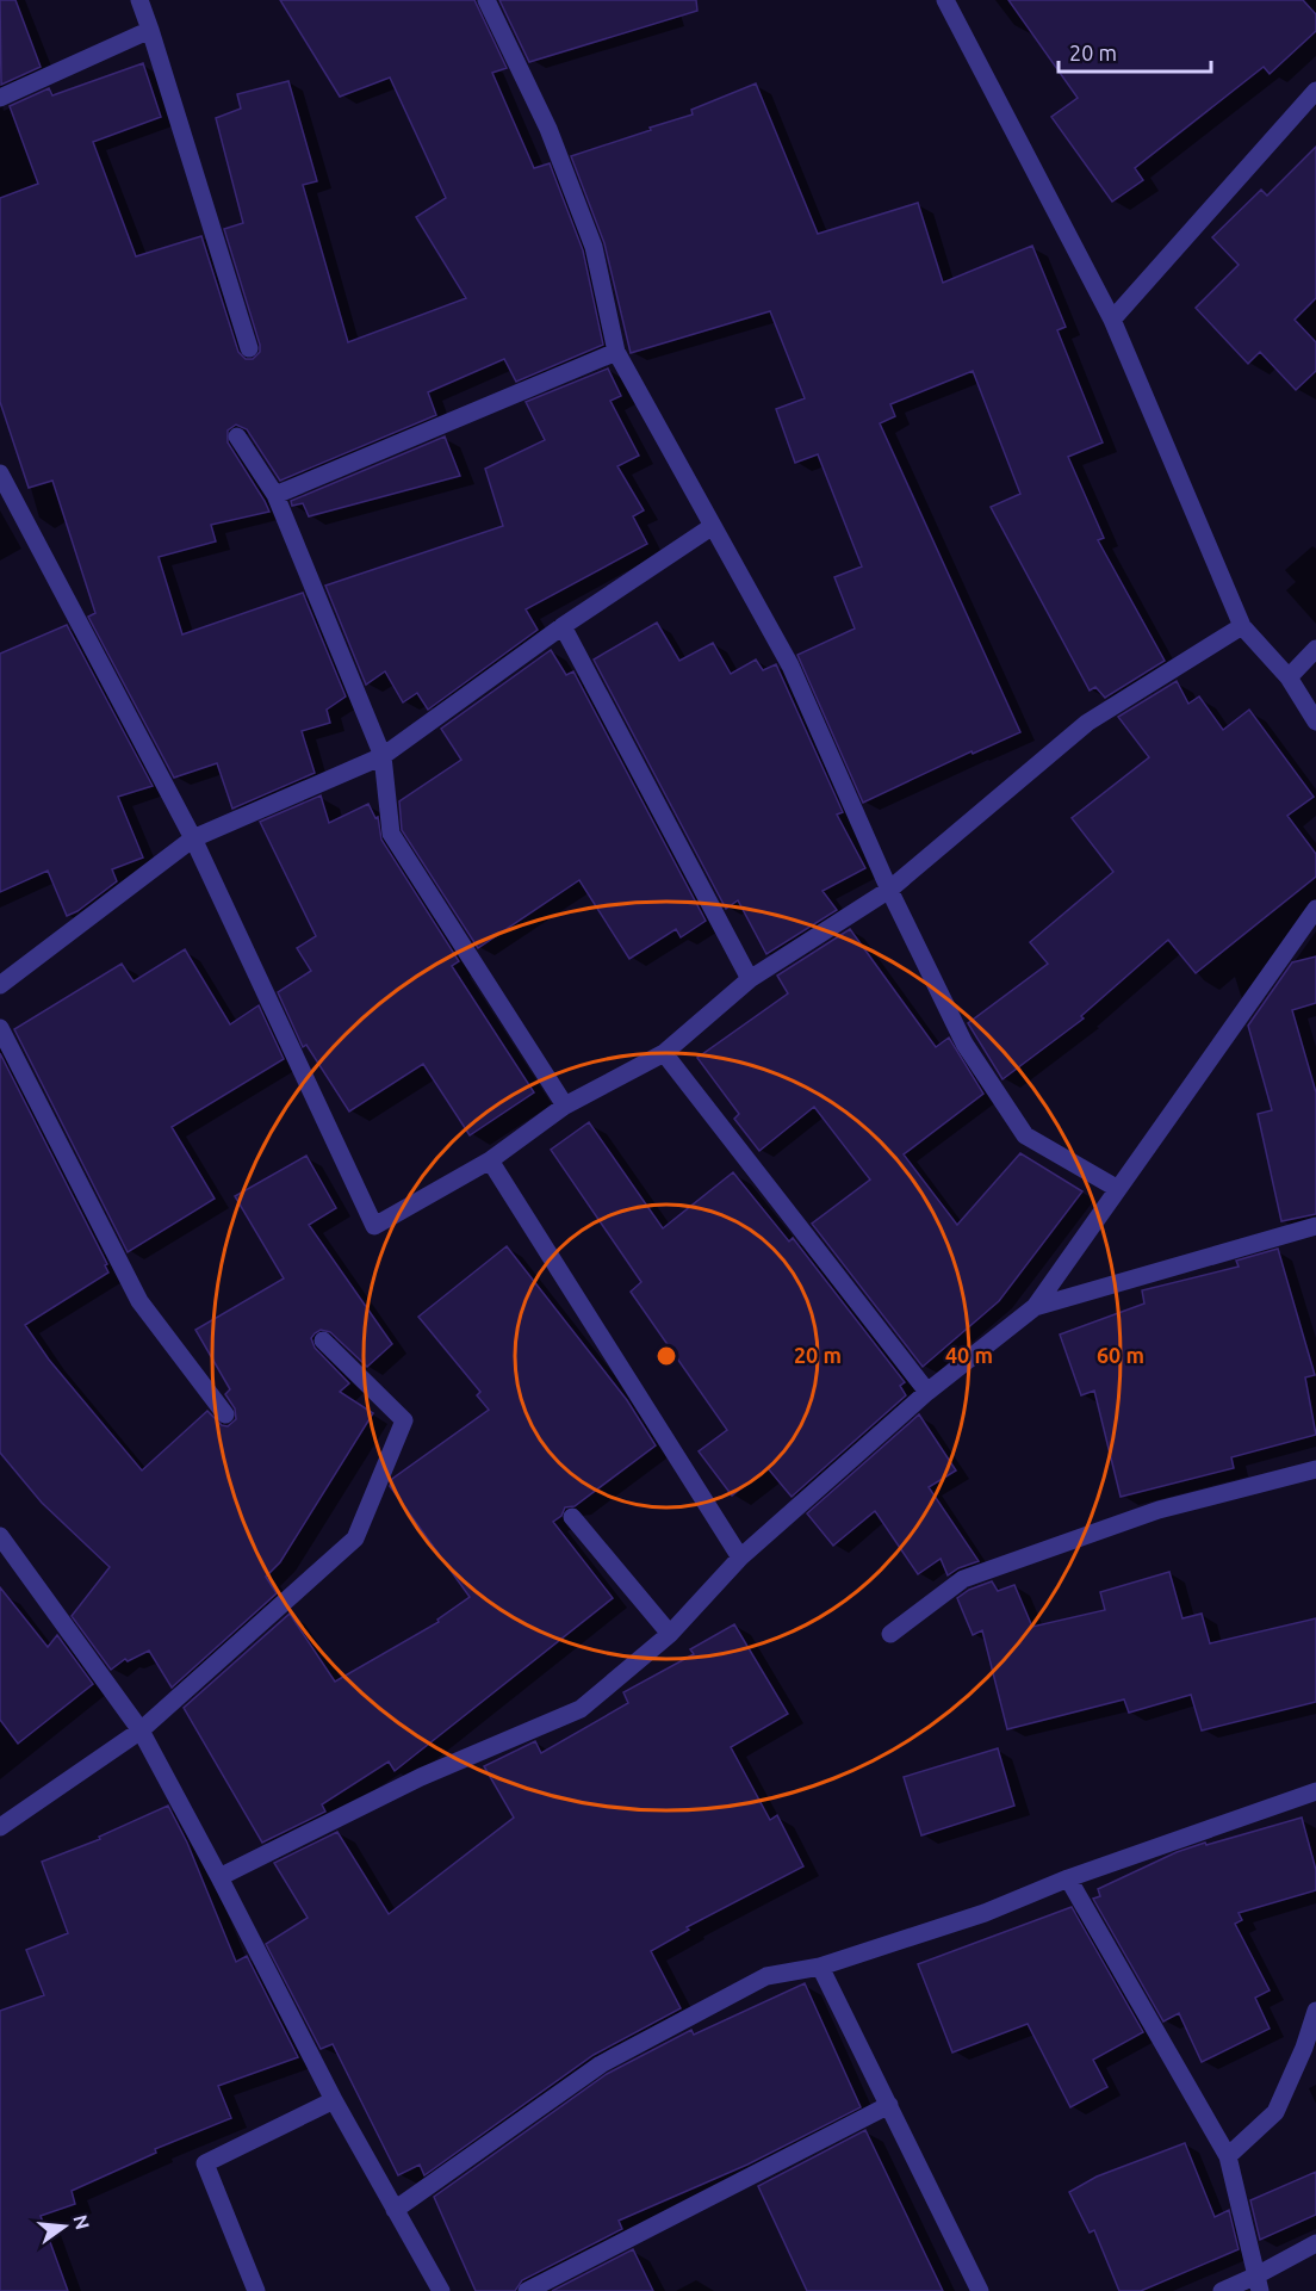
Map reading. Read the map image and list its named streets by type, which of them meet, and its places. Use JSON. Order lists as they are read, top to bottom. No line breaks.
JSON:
{"scale_bar":"20 m","north":"right","rings":["20 m","40 m","60 m"]}
